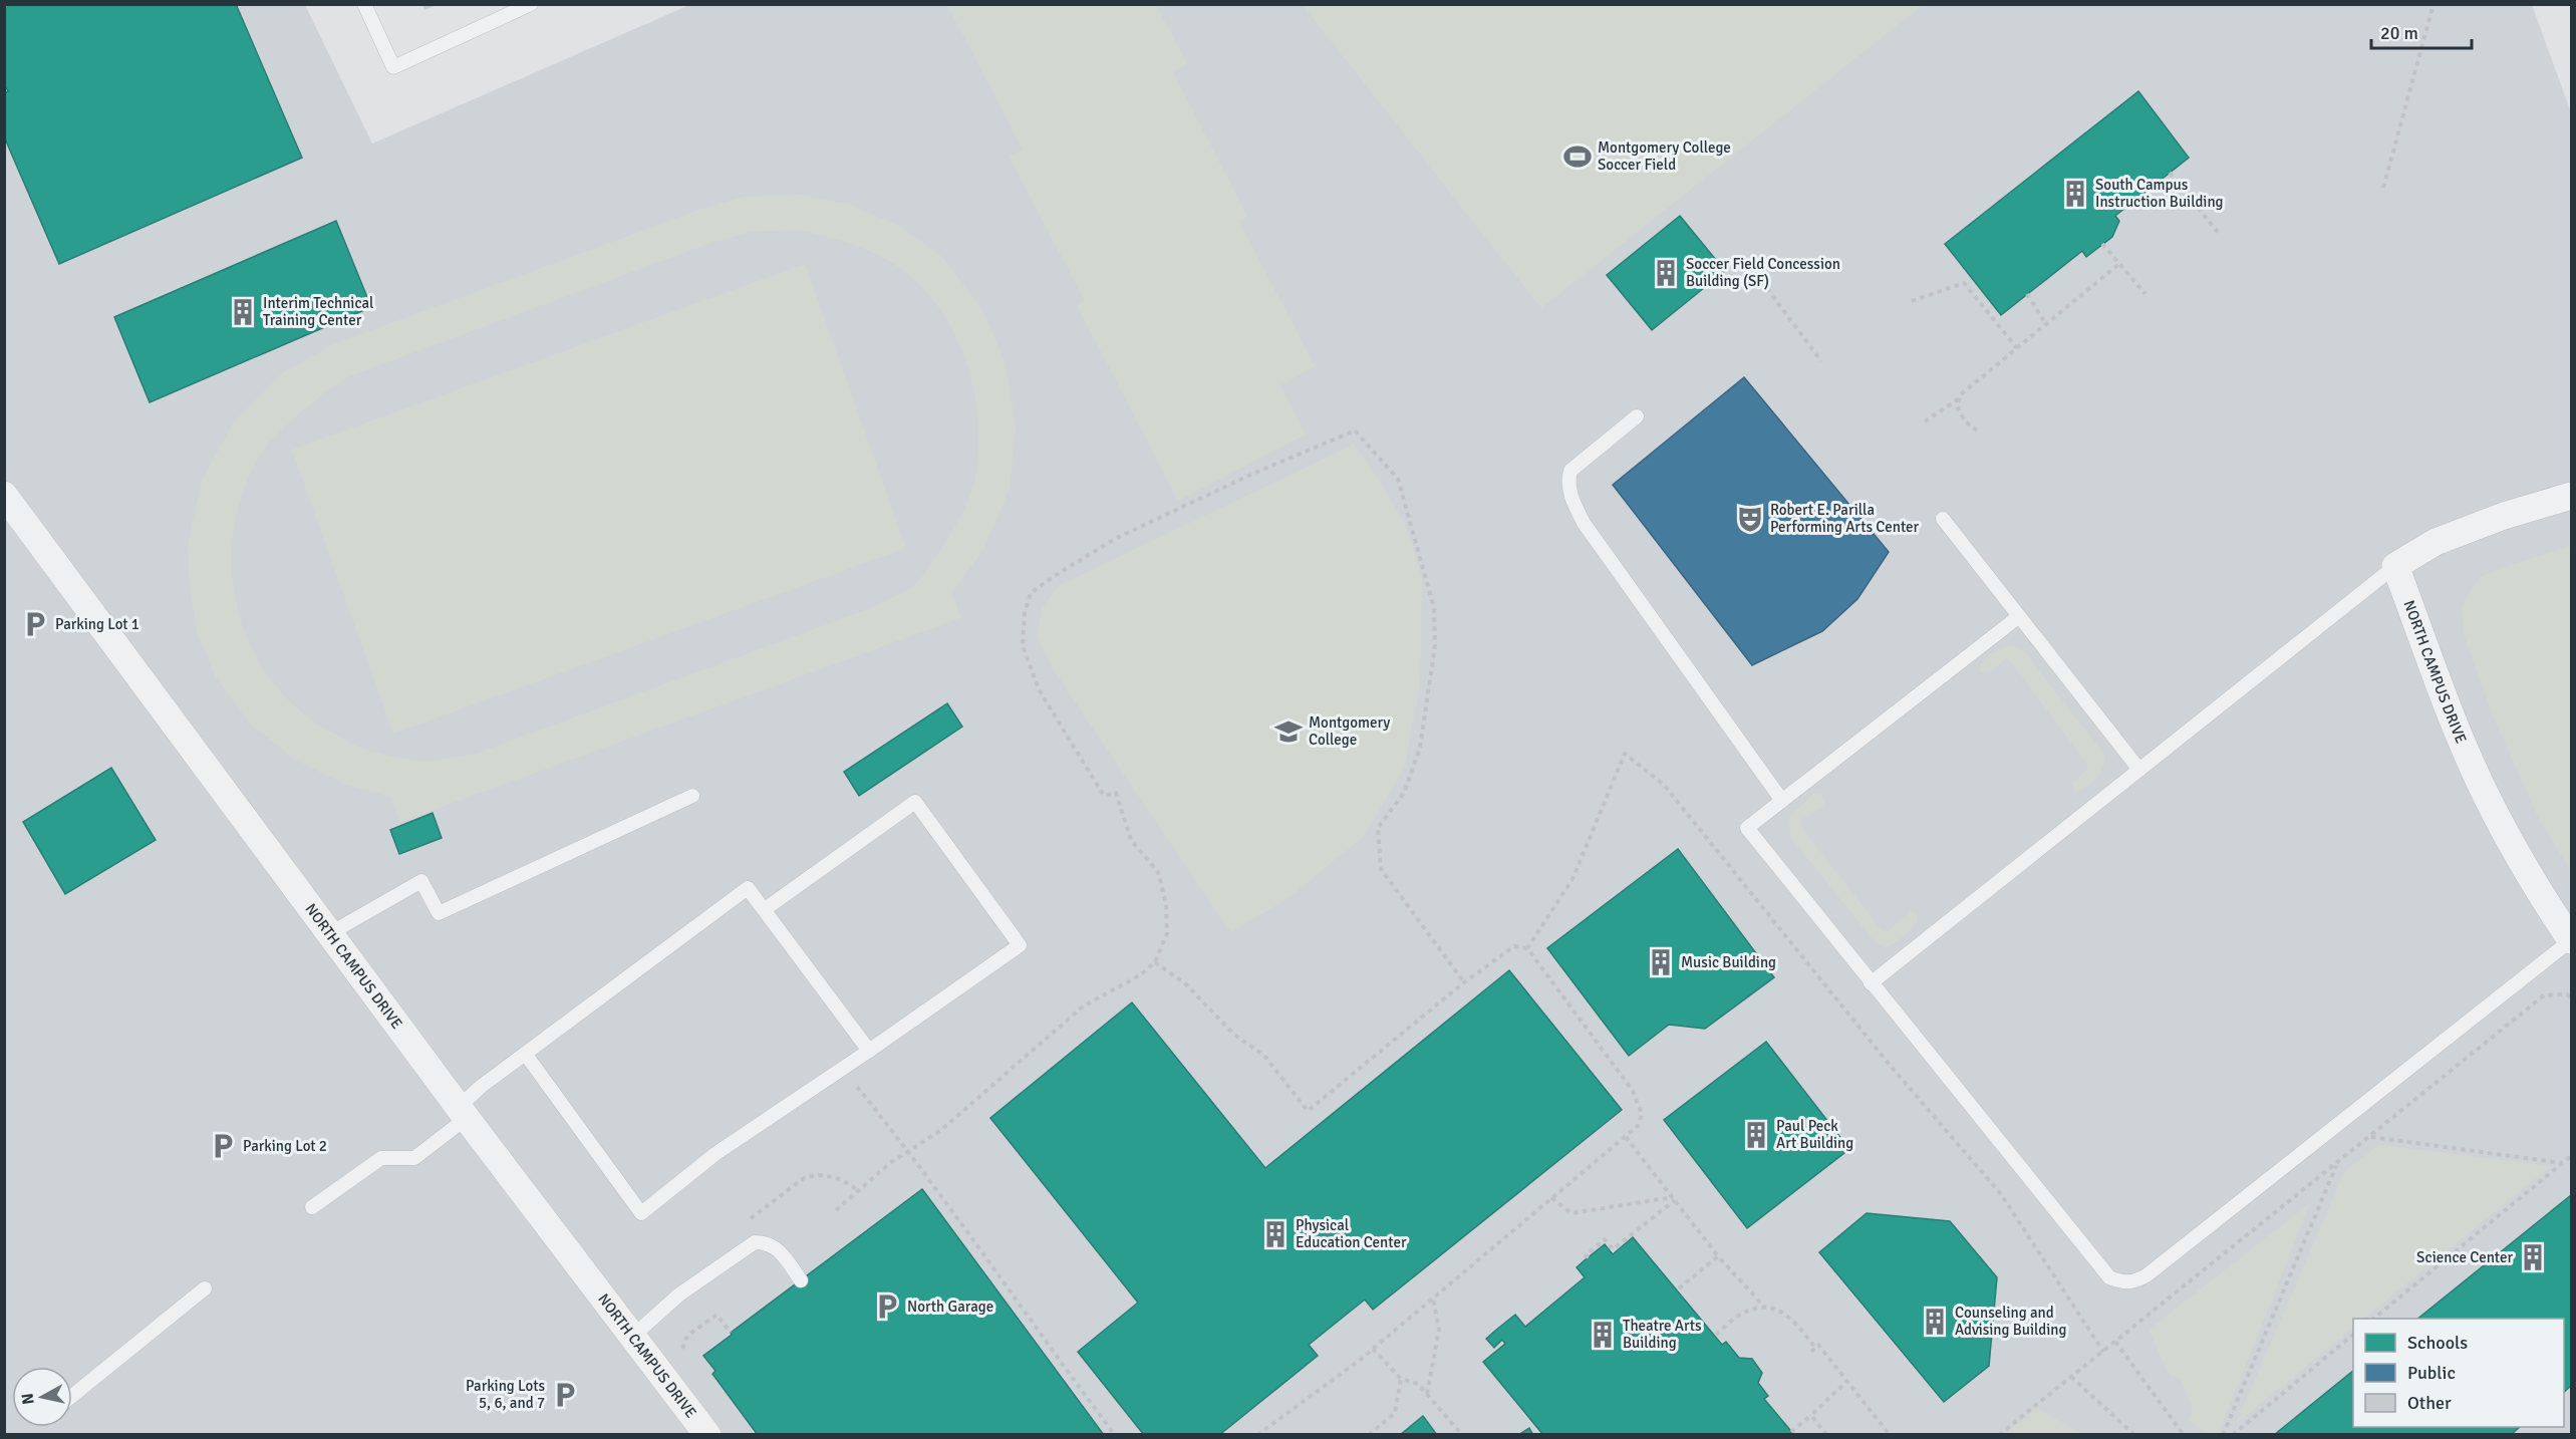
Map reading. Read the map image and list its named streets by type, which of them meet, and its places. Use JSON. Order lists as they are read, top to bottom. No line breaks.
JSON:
{"streets":{"street":["NORTH CAMPUS DRIVE"]},"places":{"sports":["Montgomery College Soccer Field"],"building":["South Campus Instruction Building","Soccer Field Concession Building (SF)","Interim Technical Training Center","Music Building","Paul Peck Art Building","Physical Education Center","Science Center","Counseling and Advising Building","Theatre Arts Building"],"theatre":["Robert E. Parilla Performing Arts Center"],"parking":["Parking Lot 1","Parking Lot 2","North Garage","Parking Lots 5, 6, and 7"],"school or university":["Montgomery College"]},"legend":["Schools","Public","Other"],"scale_bar":"20 m","north":"left"}
